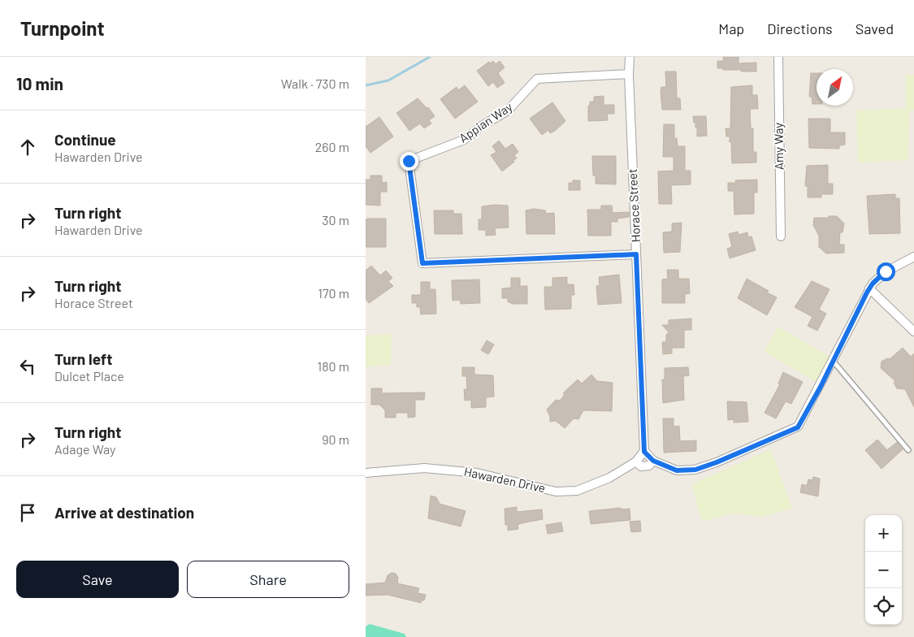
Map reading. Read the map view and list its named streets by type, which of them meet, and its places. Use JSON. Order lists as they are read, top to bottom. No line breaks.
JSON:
{"streets":{"street":["Appian Way","Amy Way","Horace Street","Hawarden Drive"]},"crossings":[["Appian Way","Horace Street"],["Horace Street","Hawarden Drive"]],"north":"top right","page":{"header":"Turnpoint","nav":["Map","Directions","Saved"],"heading":["10 min","Walk · 730 m"],"list":[["Continue","Hawarden Drive","260 m"],["Turn right","Hawarden Drive","30 m"],["Turn right","Horace Street","170 m"],["Turn left","Dulcet Place","180 m"],["Turn right","Adage Way","90 m"],"Arrive at destination"],"map_buttons":["+","−"],"buttons":["Save","Share"]}}
